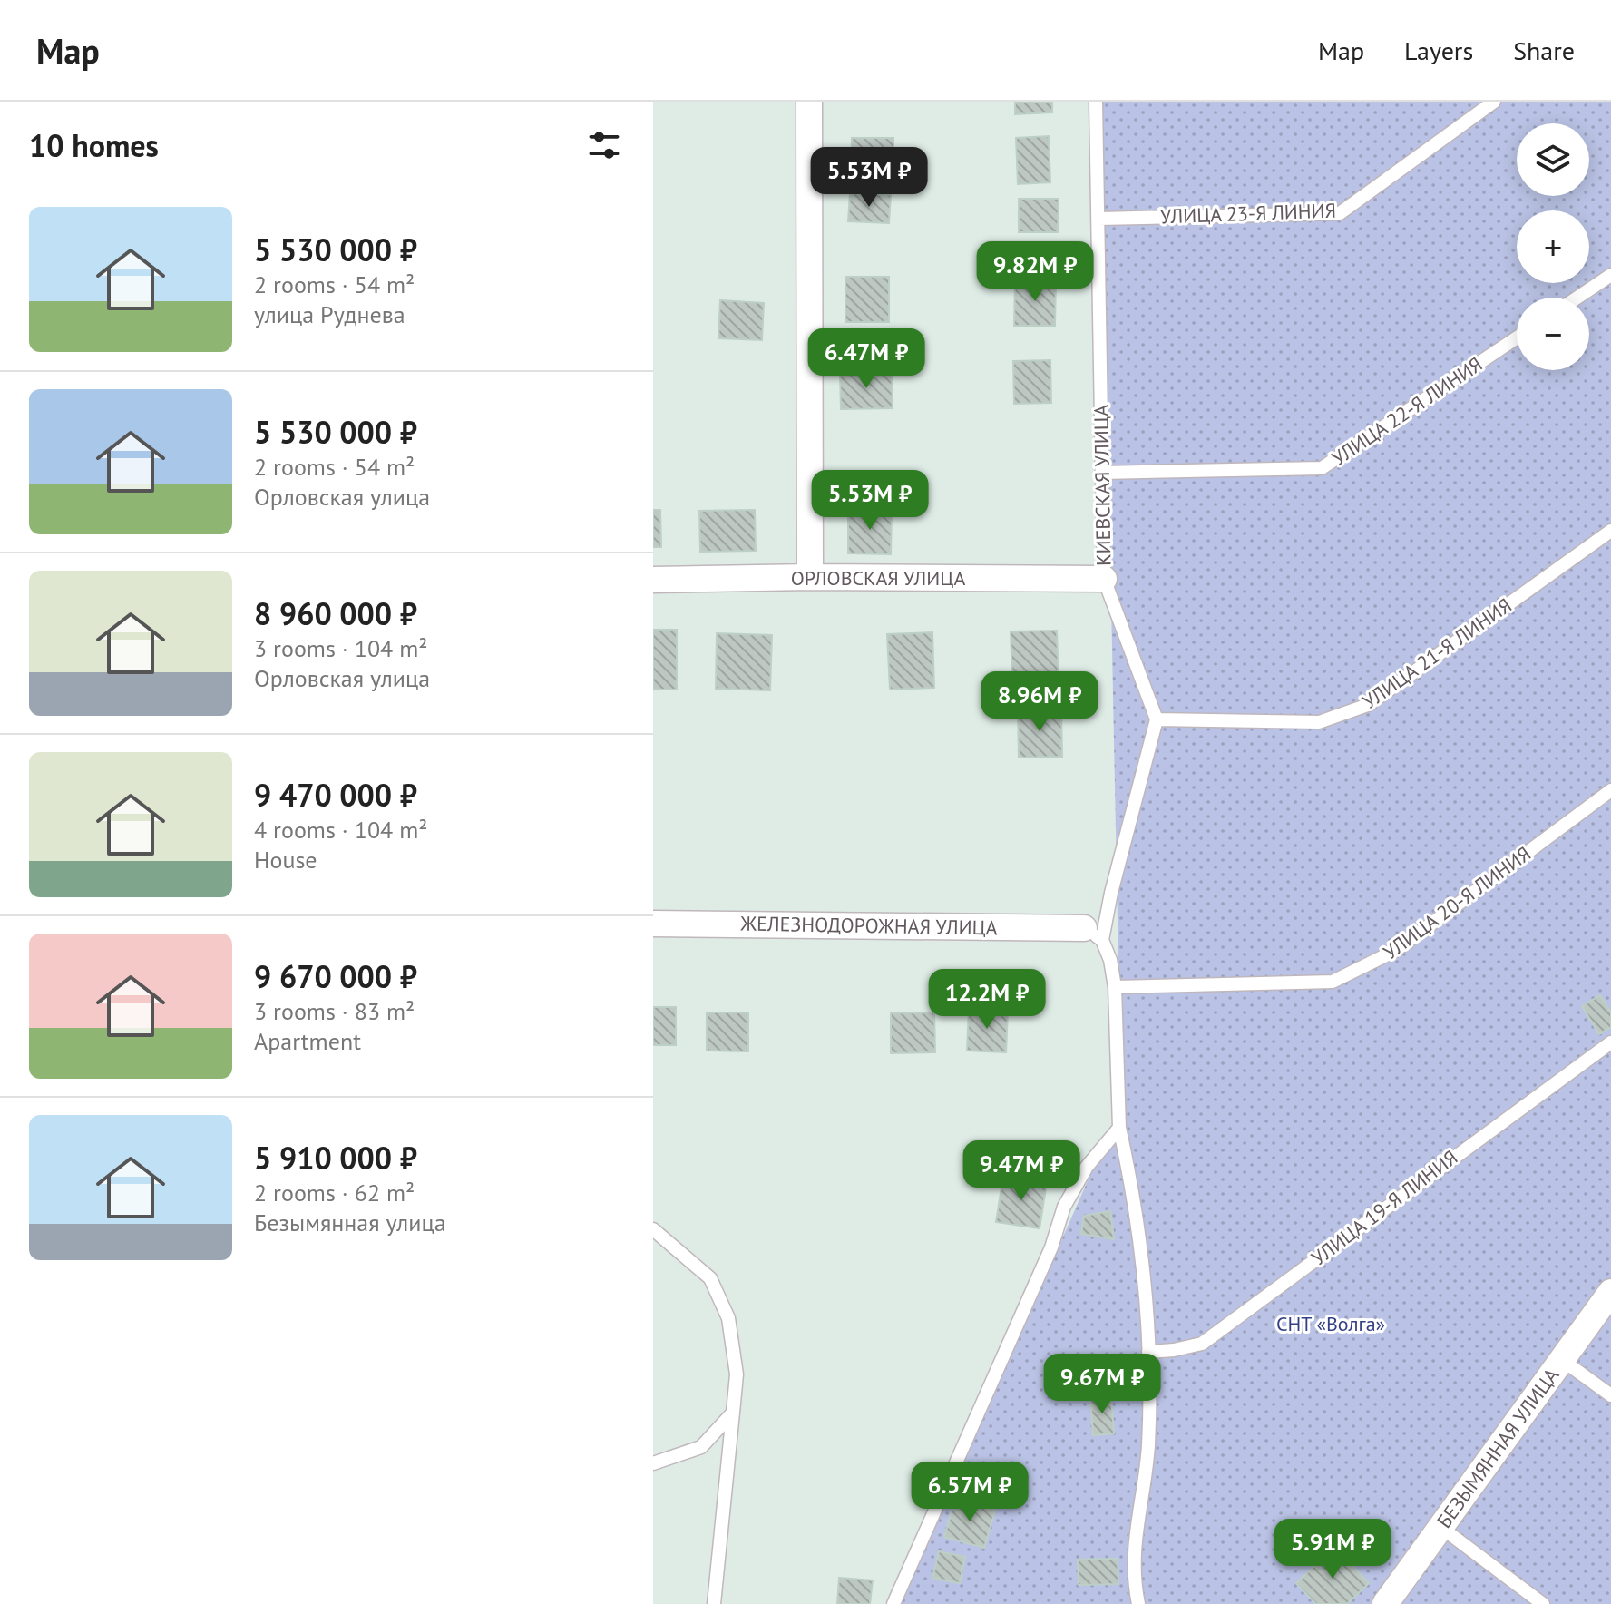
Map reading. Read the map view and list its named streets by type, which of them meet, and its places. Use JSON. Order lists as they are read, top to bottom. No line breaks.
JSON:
{"streets":{"street":["ОРЛОВСКАЯ УЛИЦА","ЖЕЛЕЗНОДОРОЖНАЯ УЛИЦА","БЕЗЫМЯННАЯ УЛИЦА"],"lane":["УЛИЦА 23-Я ЛИНИЯ","УЛИЦА 22-Я ЛИНИЯ","КИЕВСКАЯ УЛИЦА","УЛИЦА 21-Я ЛИНИЯ","УЛИЦА 20-Я ЛИНИЯ","УЛИЦА 19-Я ЛИНИЯ"]},"crossings":[["УЛИЦА 23-Я ЛИНИЯ","КИЕВСКАЯ УЛИЦА"],["УЛИЦА 22-Я ЛИНИЯ","КИЕВСКАЯ УЛИЦА"],["КИЕВСКАЯ УЛИЦА","ОРЛОВСКАЯ УЛИЦА"],["КИЕВСКАЯ УЛИЦА","УЛИЦА 21-Я ЛИНИЯ"]],"parks":["СНТ «Волга»"],"page":{"header":"Map","nav":["Map","Layers","Share"],"heading":"10 homes","map_buttons":["+","−"],"price":["5.53M ₽","9.82M ₽","6.47M ₽","5.53M ₽","8.96M ₽","12.2M ₽","9.47M ₽","9.67M ₽","6.57M ₽","5.91M ₽"],"list":[{"name":"5 530 000 ₽","note":"2 rooms · 54 m² · улица Руднева"},{"name":"5 530 000 ₽","note":"2 rooms · 54 m² · Орловская улица"},{"name":"8 960 000 ₽","note":"3 rooms · 104 m² · Орловская улица"},{"name":"9 470 000 ₽","note":"4 rooms · 104 m² · House"},{"name":"9 670 000 ₽","note":"3 rooms · 83 m² · Apartment"},{"name":"5 910 000 ₽","note":"2 rooms · 62 m² · Безымянная улица"}]}}
